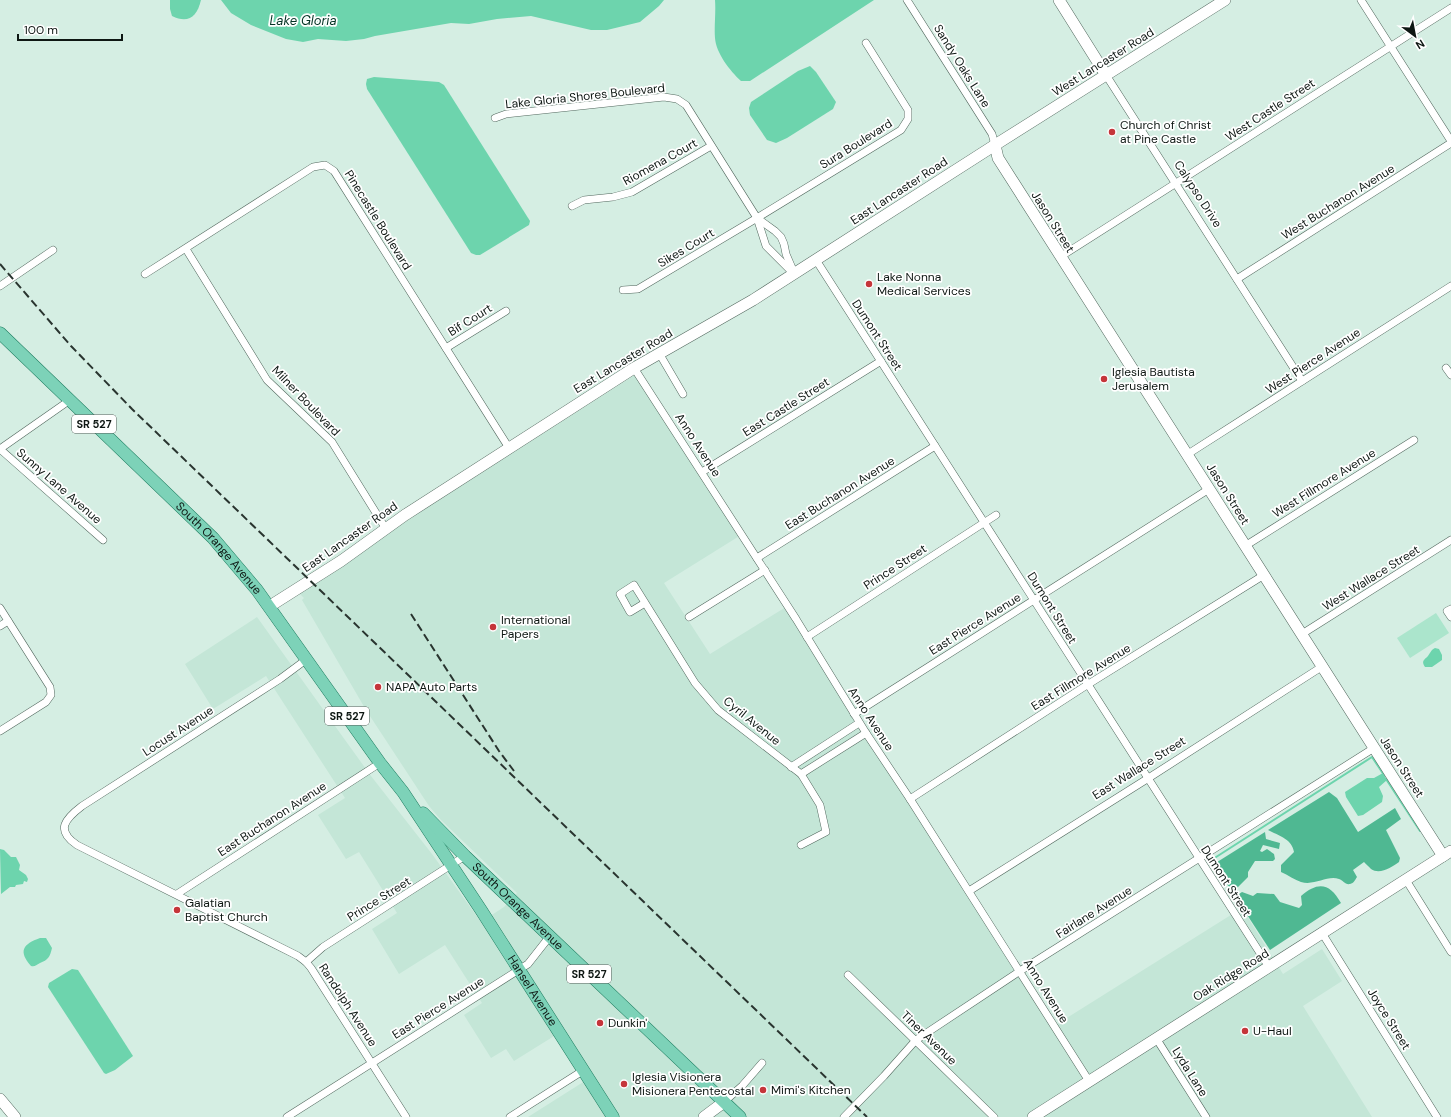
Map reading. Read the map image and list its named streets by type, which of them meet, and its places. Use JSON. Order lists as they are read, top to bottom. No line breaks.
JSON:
{"streets":{"main road":["SR 527","South Orange Avenue","Hansel Avenue"],"street":["West Lancaster Road","Sandy Oaks Lane","Lake Gloria Shores Boulevard","West Castle Street","Sura Boulevard","Riomena Court","East Lancaster Road","Calypso Drive","West Buchanon Avenue","Pinecastle Boulevard","Jason Street","Sikes Court","Bif Court","Dumont Street","West Pierce Avenue","Milner Boulevard","East Castle Street","Anno Avenue","West Fillmore Avenue","Sunny Lane Avenue","East Buchanon Avenue","Prince Street","West Wallace Street","East Pierce Avenue","East Fillmore Avenue","Cyril Avenue","Locust Avenue","East Wallace Street","Fairlane Avenue","Oak Ridge Road","Randolph Avenue","Joyce Street","Tiner Avenue","Lyda Lane"]},"crossings":[["West Lancaster Road","Sandy Oaks Lane"],["West Lancaster Road","East Lancaster Road"],["West Lancaster Road","Calypso Drive"],["West Lancaster Road","Jason Street"],["Sandy Oaks Lane","East Lancaster Road"],["Sandy Oaks Lane","Jason Street"],["Lake Gloria Shores Boulevard","Sura Boulevard"],["Lake Gloria Shores Boulevard","Riomena Court"],["Lake Gloria Shores Boulevard","East Lancaster Road"],["Lake Gloria Shores Boulevard","Sikes Court"],["West Castle Street","Calypso Drive"],["West Castle Street","Jason Street"],["Sura Boulevard","Sikes Court"],["East Lancaster Road","Pinecastle Boulevard"],["East Lancaster Road","Jason Street"],["East Lancaster Road","Dumont Street"],["East Lancaster Road","Milner Boulevard"],["East Lancaster Road","Anno Avenue"],["East Lancaster Road","South Orange Avenue"],["Calypso Drive","West Buchanon Avenue"],["Calypso Drive","West Pierce Avenue"],["Pinecastle Boulevard","Bif Court"],["Pinecastle Boulevard","Milner Boulevard"],["Jason Street","West Pierce Avenue"],["Jason Street","West Fillmore Avenue"],["Jason Street","West Wallace Street"],["Jason Street","East Pierce Avenue"],["Jason Street","East Fillmore Avenue"],["Jason Street","East Wallace Street"],["Jason Street","Fairlane Avenue"],["Jason Street","Oak Ridge Road"],["Dumont Street","East Castle Street"],["Dumont Street","East Buchanon Avenue"],["Dumont Street","Prince Street"],["Dumont Street","East Pierce Avenue"],["Dumont Street","East Fillmore Avenue"],["Dumont Street","East Wallace Street"],["Dumont Street","Fairlane Avenue"],["Dumont Street","Oak Ridge Road"],["East Castle Street","Anno Avenue"],["Anno Avenue","East Buchanon Avenue"],["Anno Avenue","Prince Street"],["Anno Avenue","East Pierce Avenue"],["Anno Avenue","East Fillmore Avenue"],["Anno Avenue","East Wallace Street"],["Anno Avenue","Fairlane Avenue"],["Anno Avenue","Oak Ridge Road"],["East Buchanon Avenue","South Orange Avenue"],["East Buchanon Avenue","Randolph Avenue"],["South Orange Avenue","Prince Street"],["South Orange Avenue","East Pierce Avenue"],["South Orange Avenue","Locust Avenue"],["South Orange Avenue","Hansel Avenue"],["Prince Street","Hansel Avenue"],["Prince Street","Randolph Avenue"],["East Pierce Avenue","Hansel Avenue"],["East Pierce Avenue","Randolph Avenue"],["Locust Avenue","Randolph Avenue"],["Fairlane Avenue","Tiner Avenue"],["Oak Ridge Road","Joyce Street"],["Oak Ridge Road","Lyda Lane"]],"water":["Lake Gloria"],"places":["Church of Christ at Pine Castle","Lake Nonna Medical Services","Iglesia Bautista Jerusalem","International Papers","NAPA Auto Parts","Galatian Baptist Church","Dunkin'","U-Haul","Iglesia Visionera Misionera Pentecostal","Mimi's Kitchen"],"scale_bar":"100 m","north":"bottom right"}
